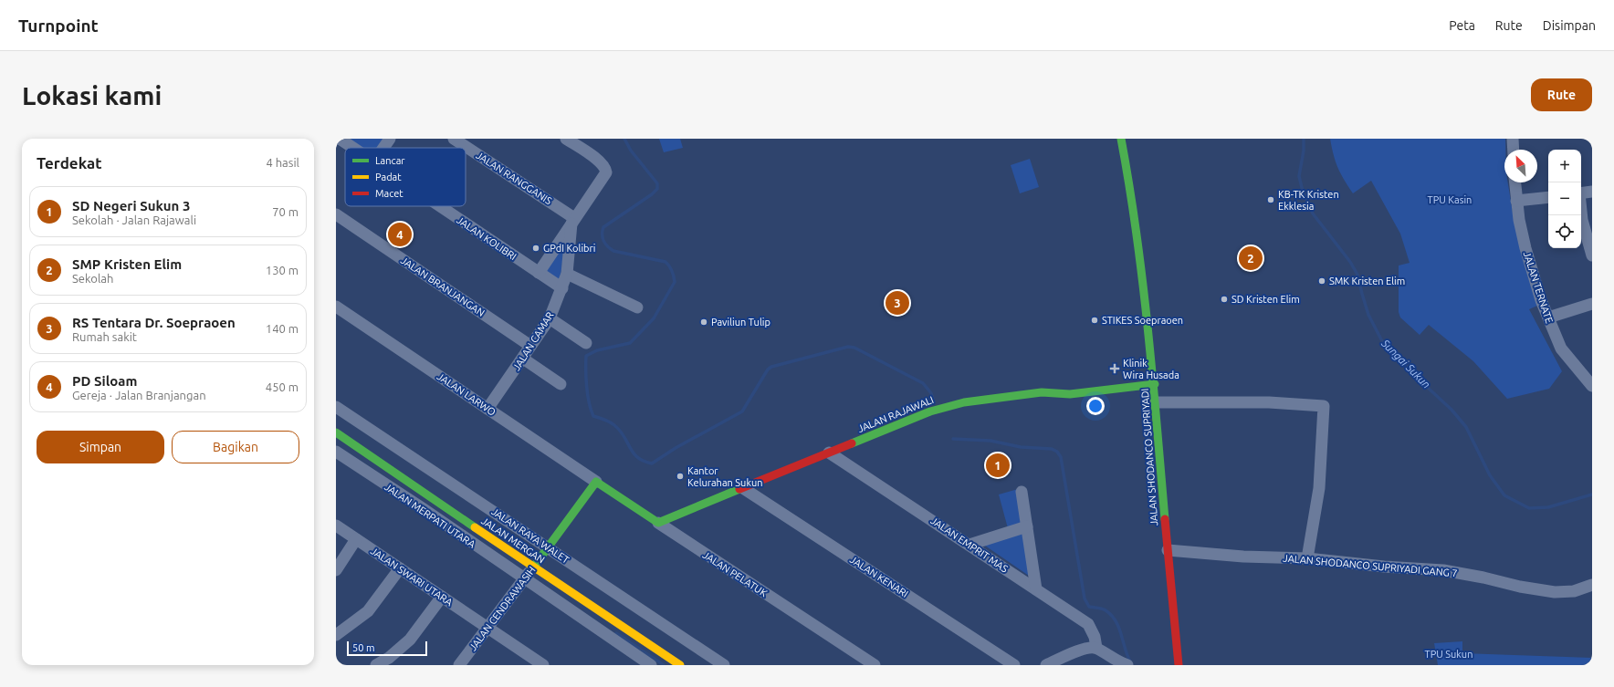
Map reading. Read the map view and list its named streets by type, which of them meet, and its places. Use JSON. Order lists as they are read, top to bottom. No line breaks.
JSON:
{"streets":{"street":["JALAN RANGGANIS","JALAN KOLIBRI","JALAN BRANJANGAN","JALAN TERNATE","JALAN CAMAR","JALAN LARWO","JALAN RAJAWALI","JALAN SHODANCO SUPRIYADI","JALAN MERPATI UTARA","JALAN RAYA WALET","JALAN MERGAN","JALAN EMPRIT MAS","JALAN SHODANCO SUPRIYADI GANG 7","JALAN PELATUK","JALAN SWARI UTARA","JALAN KENARI","JALAN CENDRAWASIH"]},"crossings":[["JALAN RANGGANIS","JALAN CAMAR"],["JALAN KOLIBRI","JALAN CAMAR"],["JALAN BRANJANGAN","JALAN CAMAR"],["JALAN CAMAR","JALAN LARWO"],["JALAN LARWO","JALAN PELATUK"],["JALAN LARWO","JALAN CENDRAWASIH"],["JALAN RAJAWALI","JALAN SHODANCO SUPRIYADI"],["JALAN RAJAWALI","JALAN EMPRIT MAS"],["JALAN RAJAWALI","JALAN PELATUK"],["JALAN RAJAWALI","JALAN KENARI"],["JALAN SHODANCO SUPRIYADI","JALAN SHODANCO SUPRIYADI GANG 7"],["JALAN MERPATI UTARA","JALAN CENDRAWASIH"],["JALAN RAYA WALET","JALAN CENDRAWASIH"],["JALAN MERGAN","JALAN CENDRAWASIH"],["JALAN PELATUK","JALAN CENDRAWASIH"],["JALAN SWARI UTARA","JALAN CENDRAWASIH"]],"water":["Sungai Sukun"],"parks":["TPU Kasin","TPU Sukun"],"places":{"other":["KB-TK Kristen Ekklesia","GPdI Kolibri","SMK Kristen Elim","SD Kristen Elim","STIKES Soepraoen","Paviliun Tulip","Kantor Kelurahan Sukun"],"health":["Klinik Wira Husada"]},"legend":["Lancar","Padat","Macet"],"scale_bar":"50 m","north":"top left","page":{"header":"Turnpoint","nav":["Peta","Rute","Disimpan"],"buttons":["Rute",["Simpan","Bagikan"]],"title":"Lokasi kami","heading":["Terdekat","4 hasil"],"map_buttons":["+","−"],"list":[{"mark":"1","name":"SD Negeri Sukun 3","note":"Sekolah · Jalan Rajawali","value":"70 m"},{"mark":"2","name":"SMP Kristen Elim","note":"Sekolah","value":"130 m"},{"mark":"3","name":"RS Tentara Dr. Soepraoen","note":"Rumah sakit","value":"140 m"},{"mark":"4","name":"PD Siloam","note":"Gereja · Jalan Branjangan","value":"450 m"}],"pins":["4","2","3","1"],"scale":"50 m"}}
